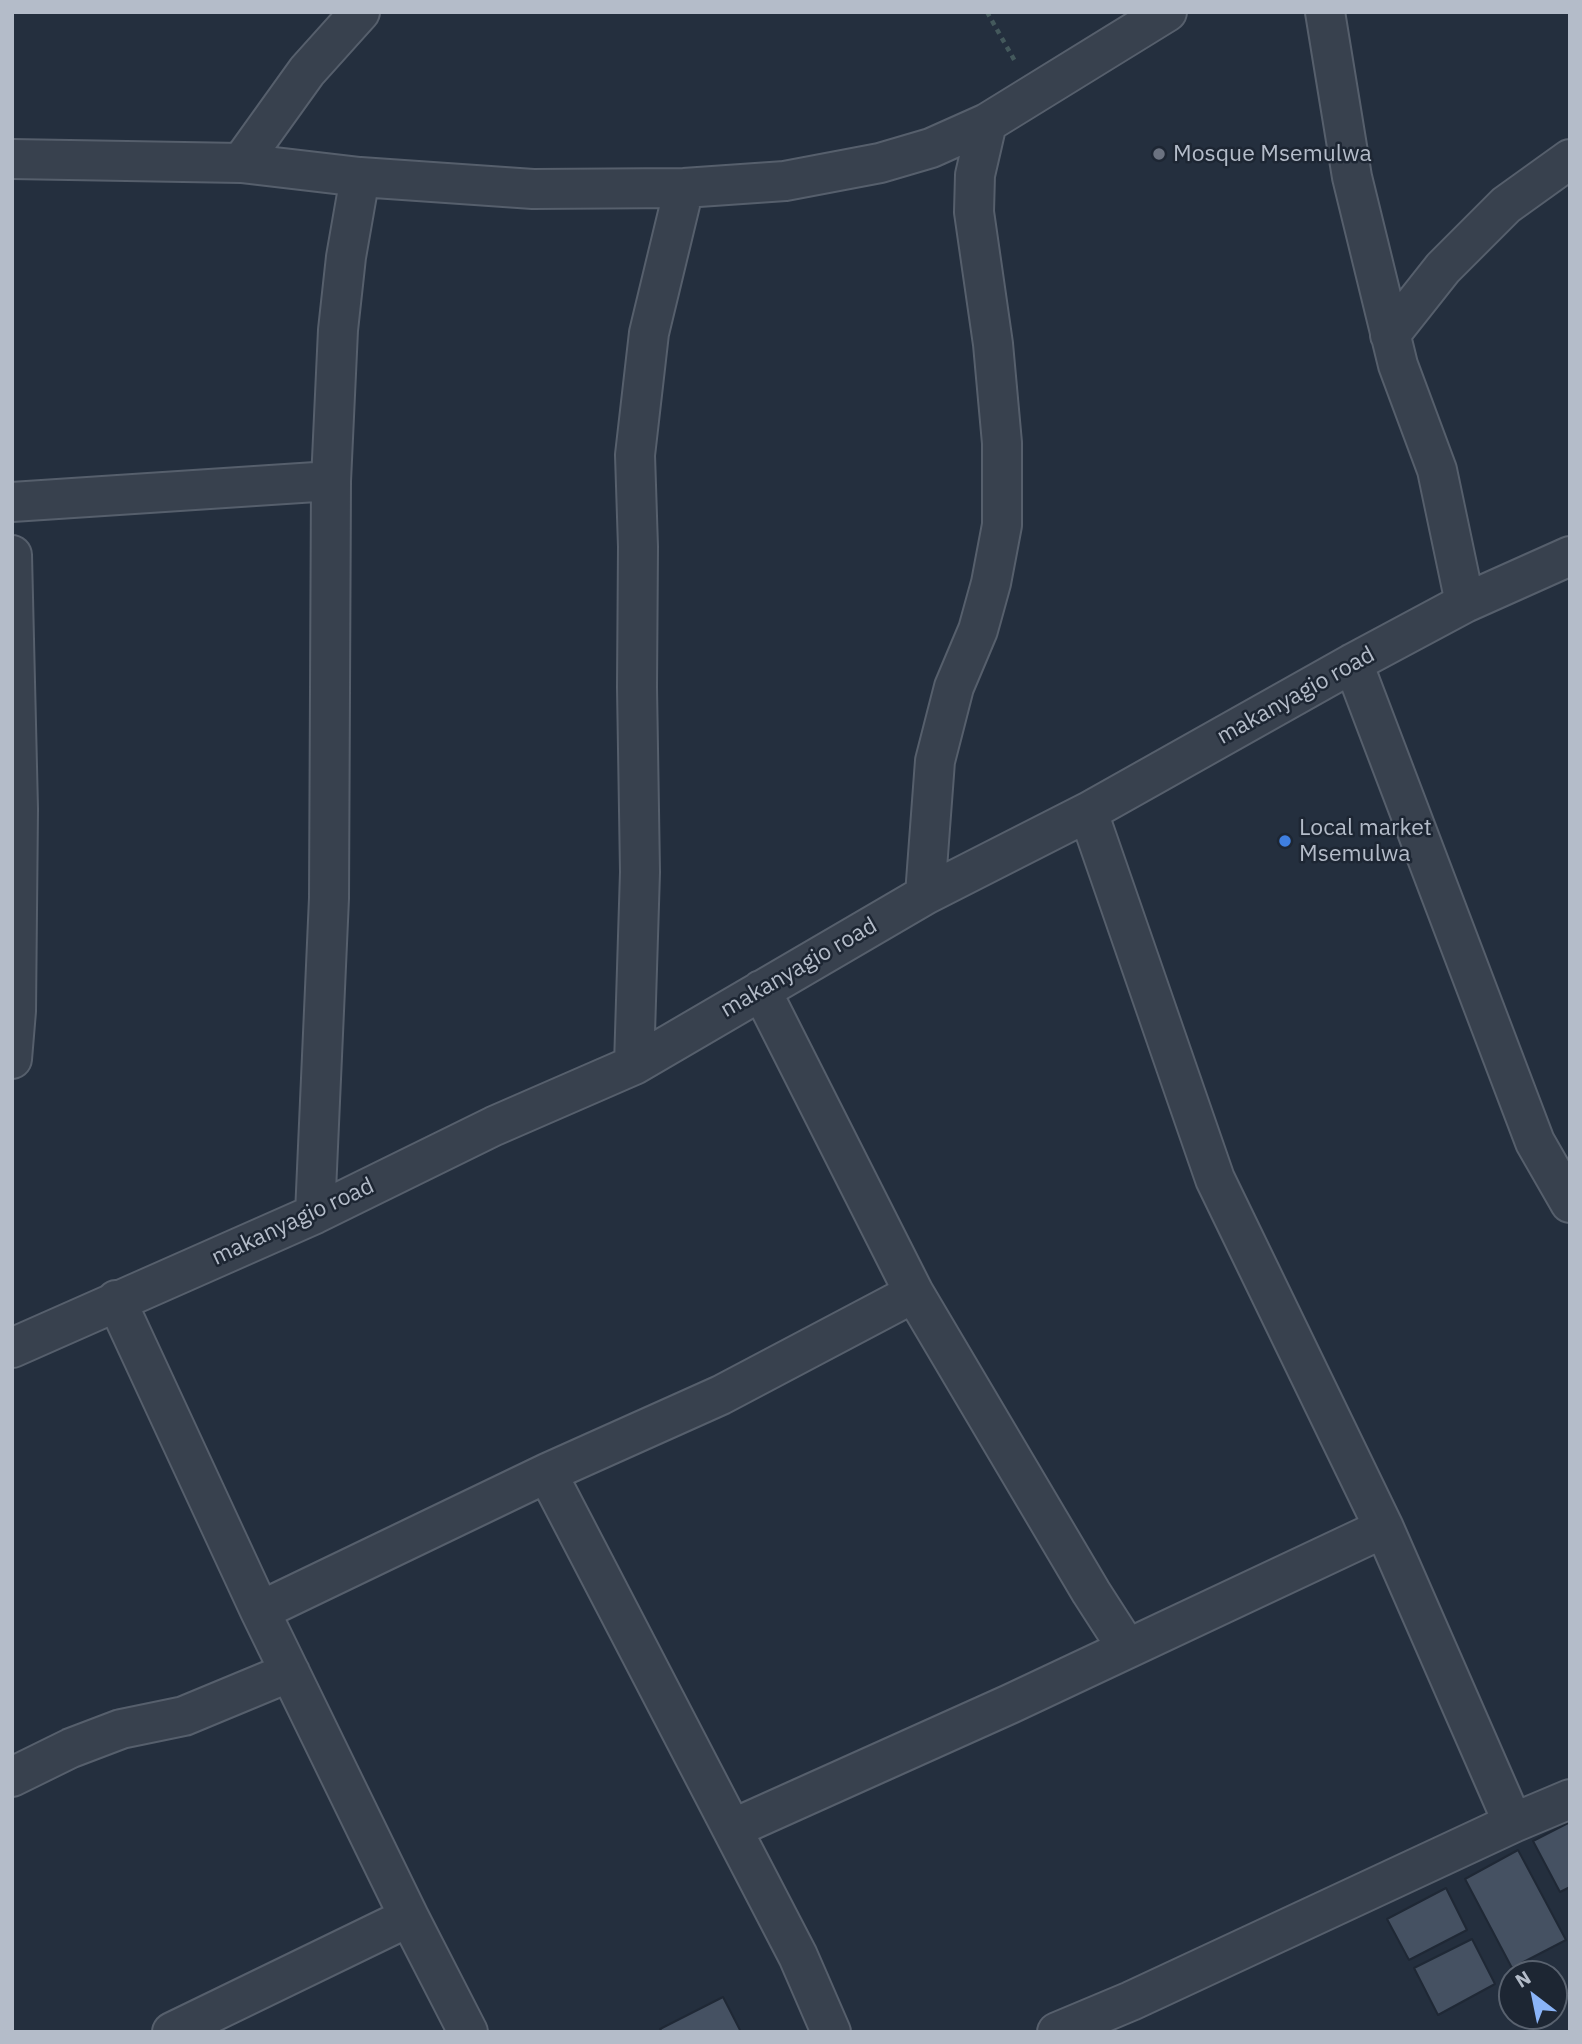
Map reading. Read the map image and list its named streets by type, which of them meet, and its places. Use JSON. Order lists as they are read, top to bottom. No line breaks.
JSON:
{"streets":{"street":["makanyagio road"]},"places":["Mosque Msemulwa","Local market Msemulwa"],"north":"top left"}
